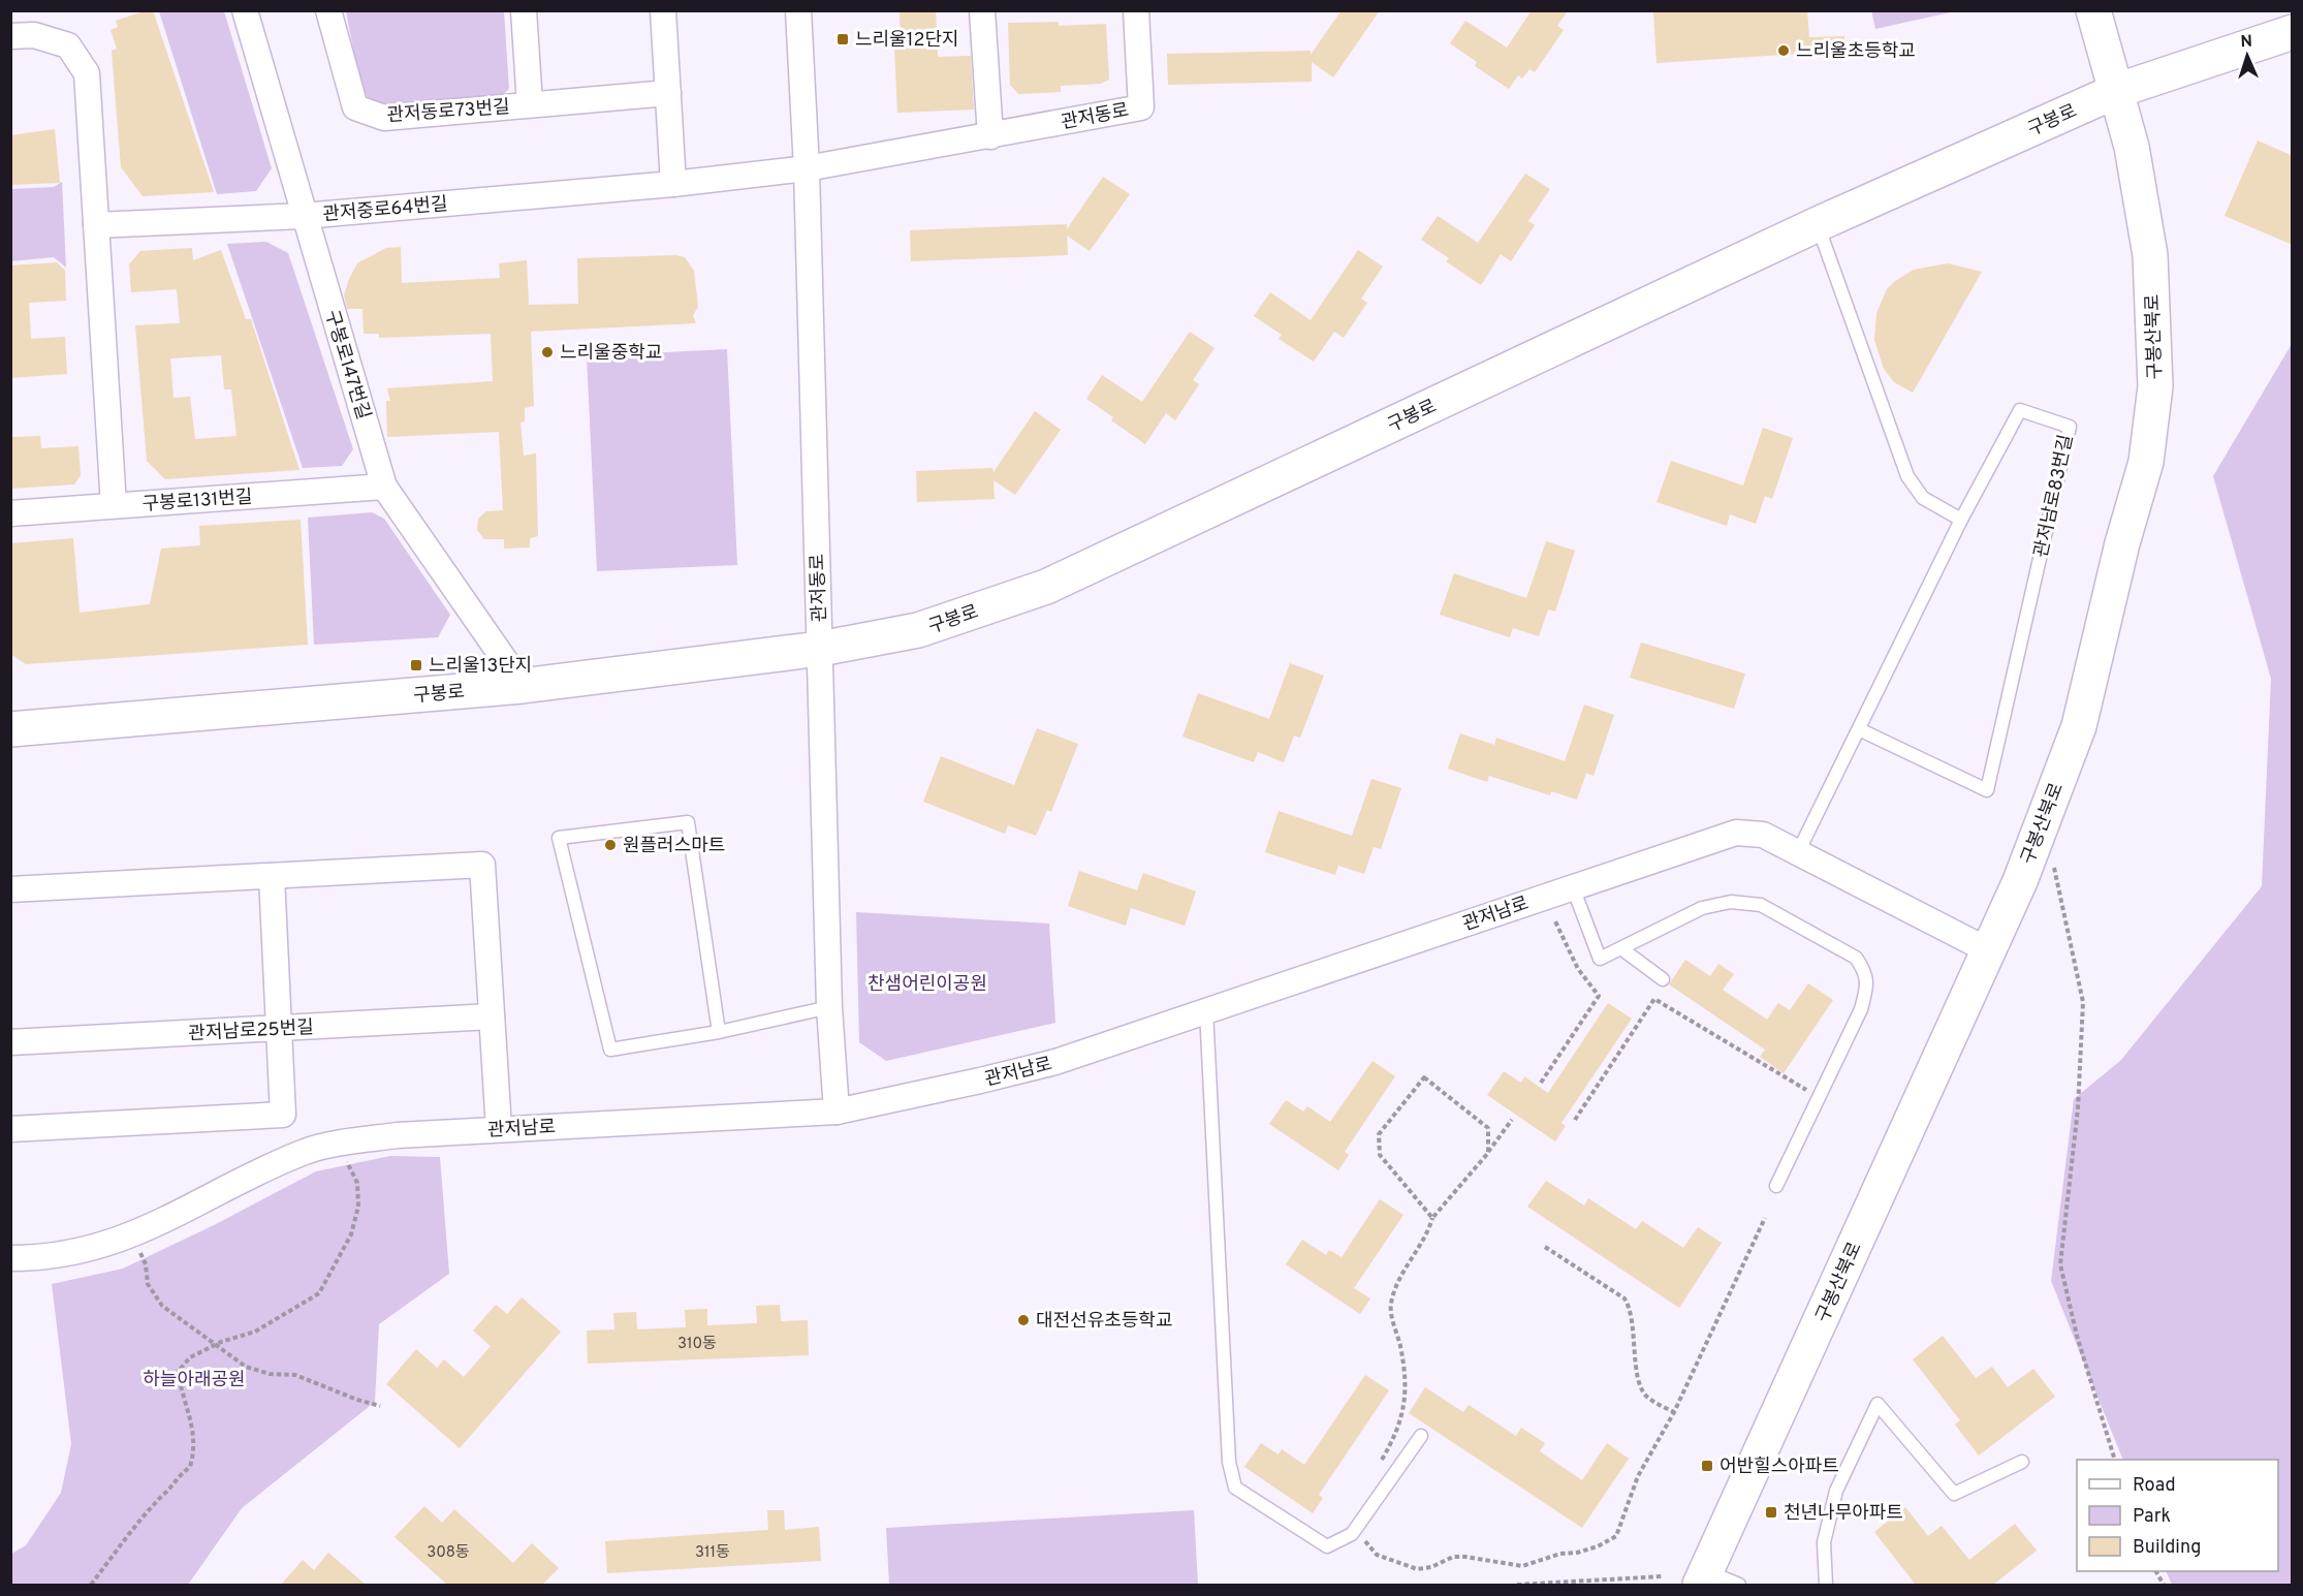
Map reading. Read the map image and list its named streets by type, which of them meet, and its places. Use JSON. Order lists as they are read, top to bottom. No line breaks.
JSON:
{"streets":{"main road":["구봉로","구봉산북로"],"street":["관저동로73번길","관저동로","관저중로64번길","구봉로147번길","구봉로131번길","관저남로","관저남로25번길"],"lane":["관저남로83번길"]},"crossings":[["관저동로","구봉로"],["관저동로","관저중로64번길"],["관저동로","관저남로"],["구봉로","구봉산북로"],["구봉로","구봉로147번길"],["관저중로64번길","구봉로147번길"],["구봉산북로","관저남로"],["구봉로147번길","구봉로131번길"],["관저남로83번길","관저남로"]],"parks":["찬샘어린이공원","하늘아래공원"],"places":{"transit":["느리울12단지","느리울13단지","어반힐스아파트","천년나무아파트"],"other":["느리울초등학교","느리울중학교","원플러스마트","대전선유초등학교"]},"house_numbers":["310동","308동","311동"],"legend":["Road","Park","Building"],"north":"top"}
